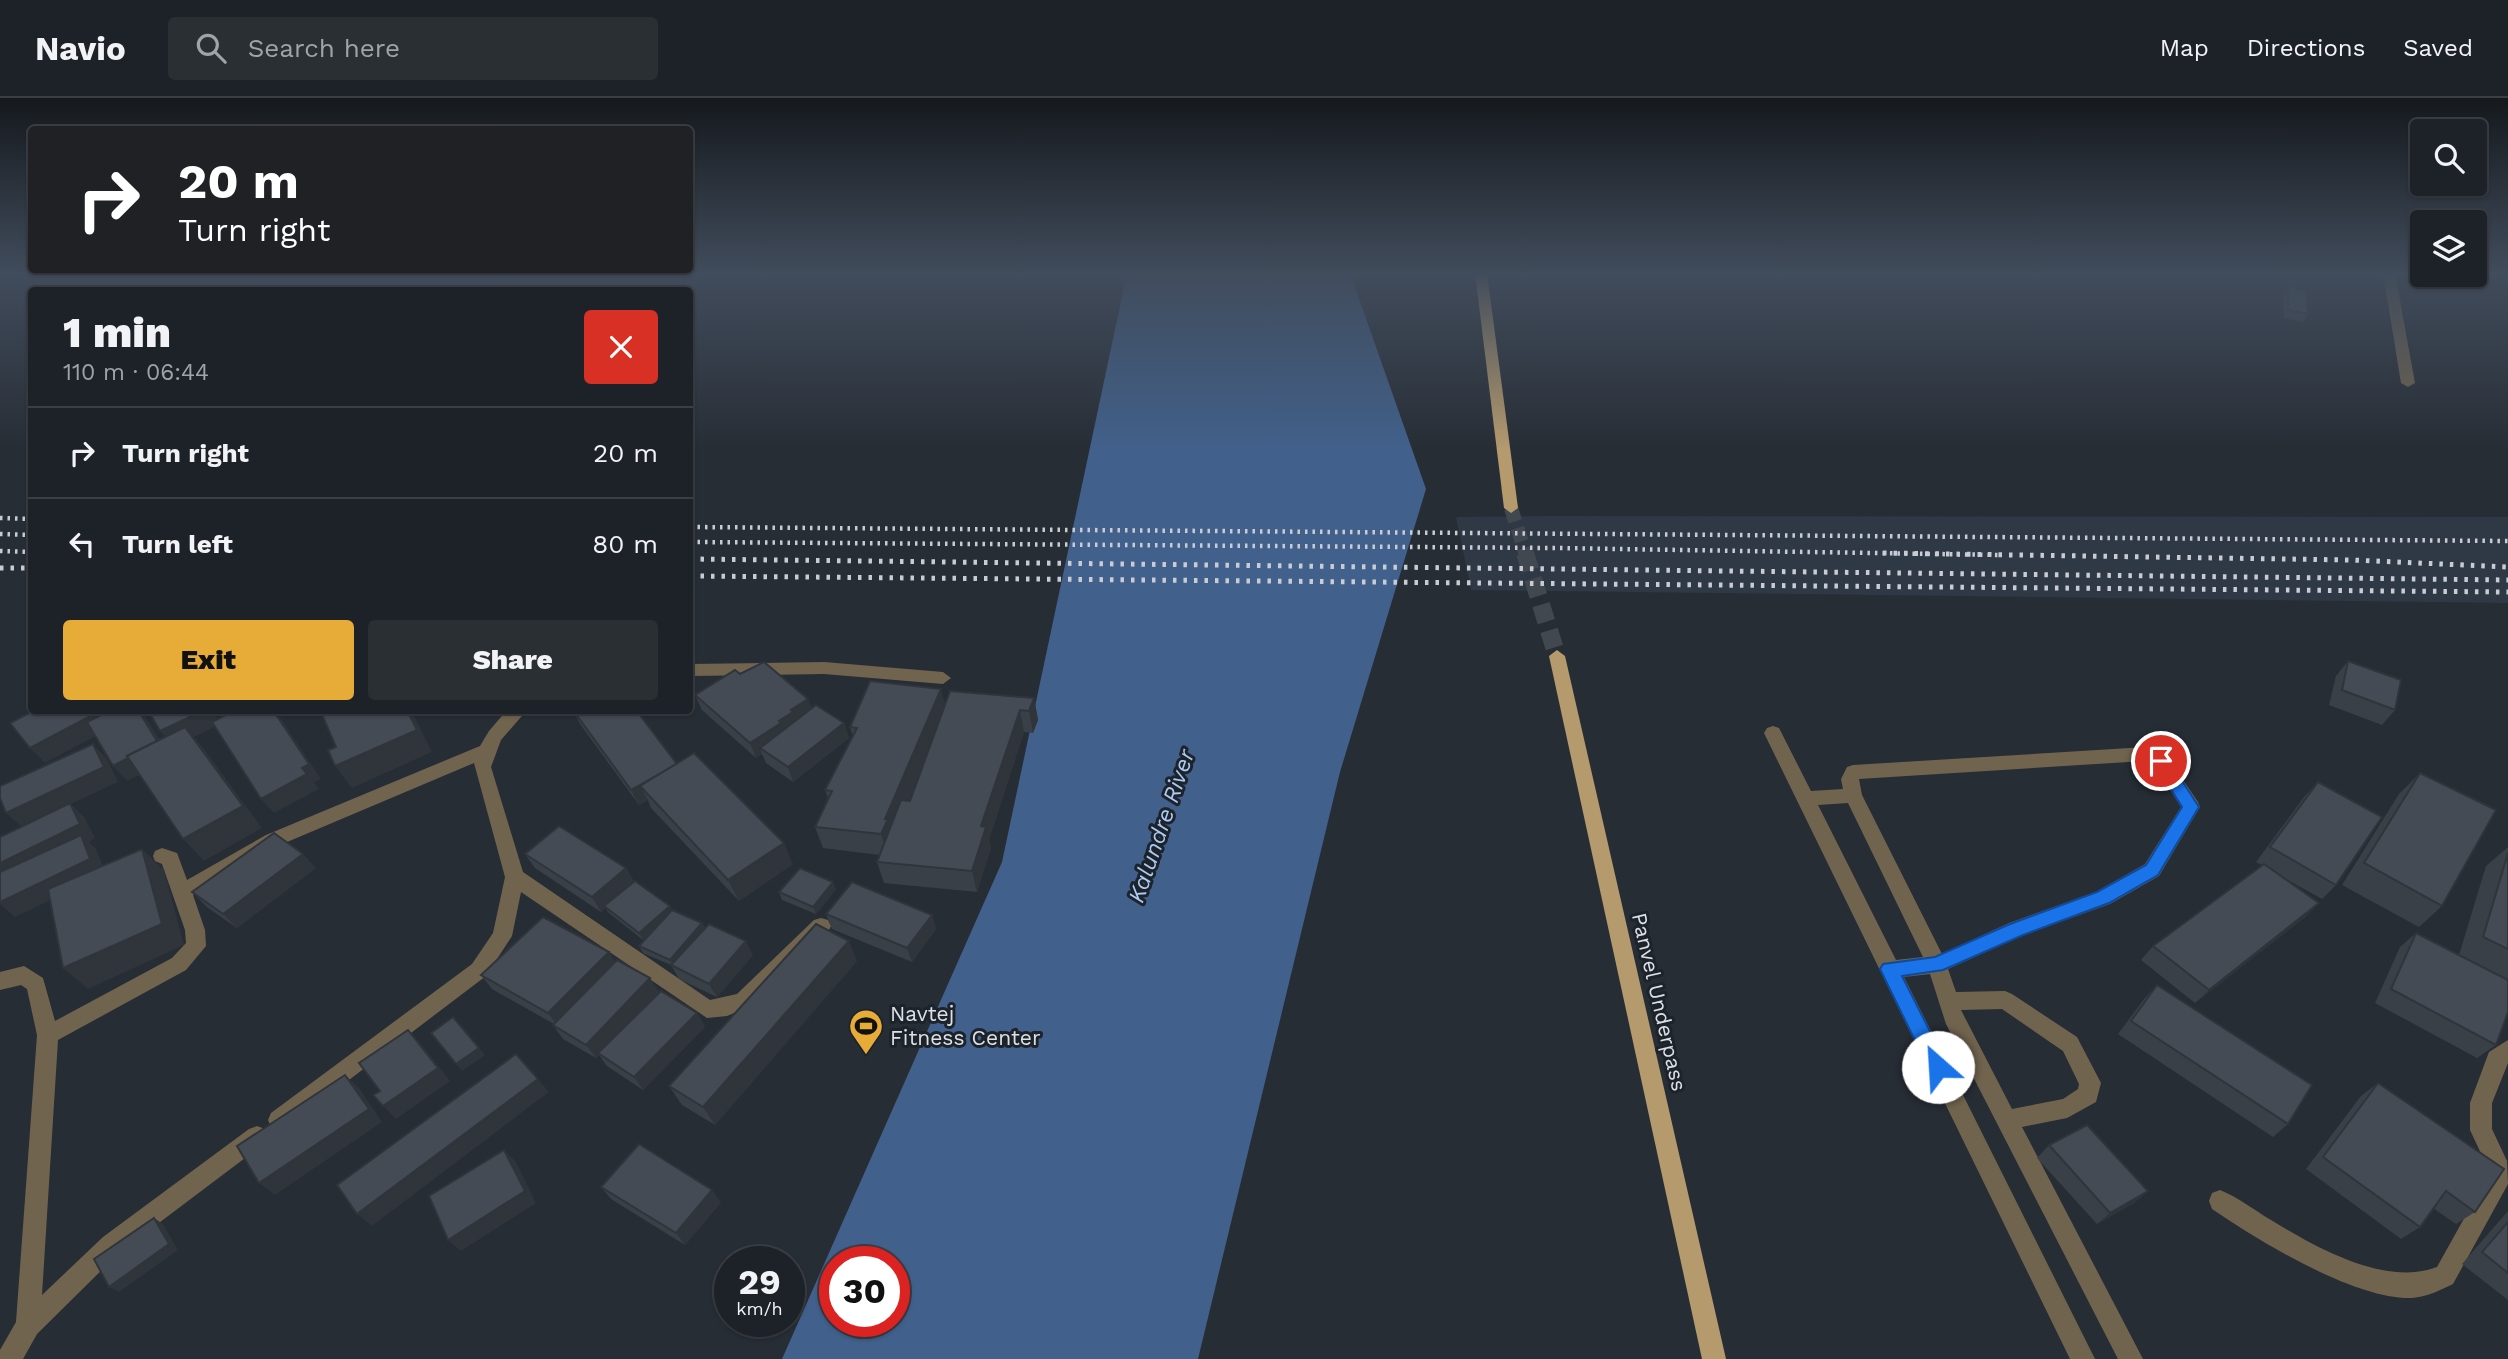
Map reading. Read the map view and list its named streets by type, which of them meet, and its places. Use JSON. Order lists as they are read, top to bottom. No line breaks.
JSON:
{"streets":{"main road":["Panvel Underpass"]},"water":["Kalundre River"],"places":{"sports":["Navtej Fitness Center"]},"page":{"header":"Navio","search":"Search here","nav":["Map","Directions","Saved"],"turn":["20 m","Turn right"],"heading":["1 min","110 m · 06:44"],"list":[{"name":"Turn right","value":"20 m"},{"name":"Turn left","value":"80 m"}],"buttons":["Exit","Share"],"speed":"29 km/h","limit":"30"}}
